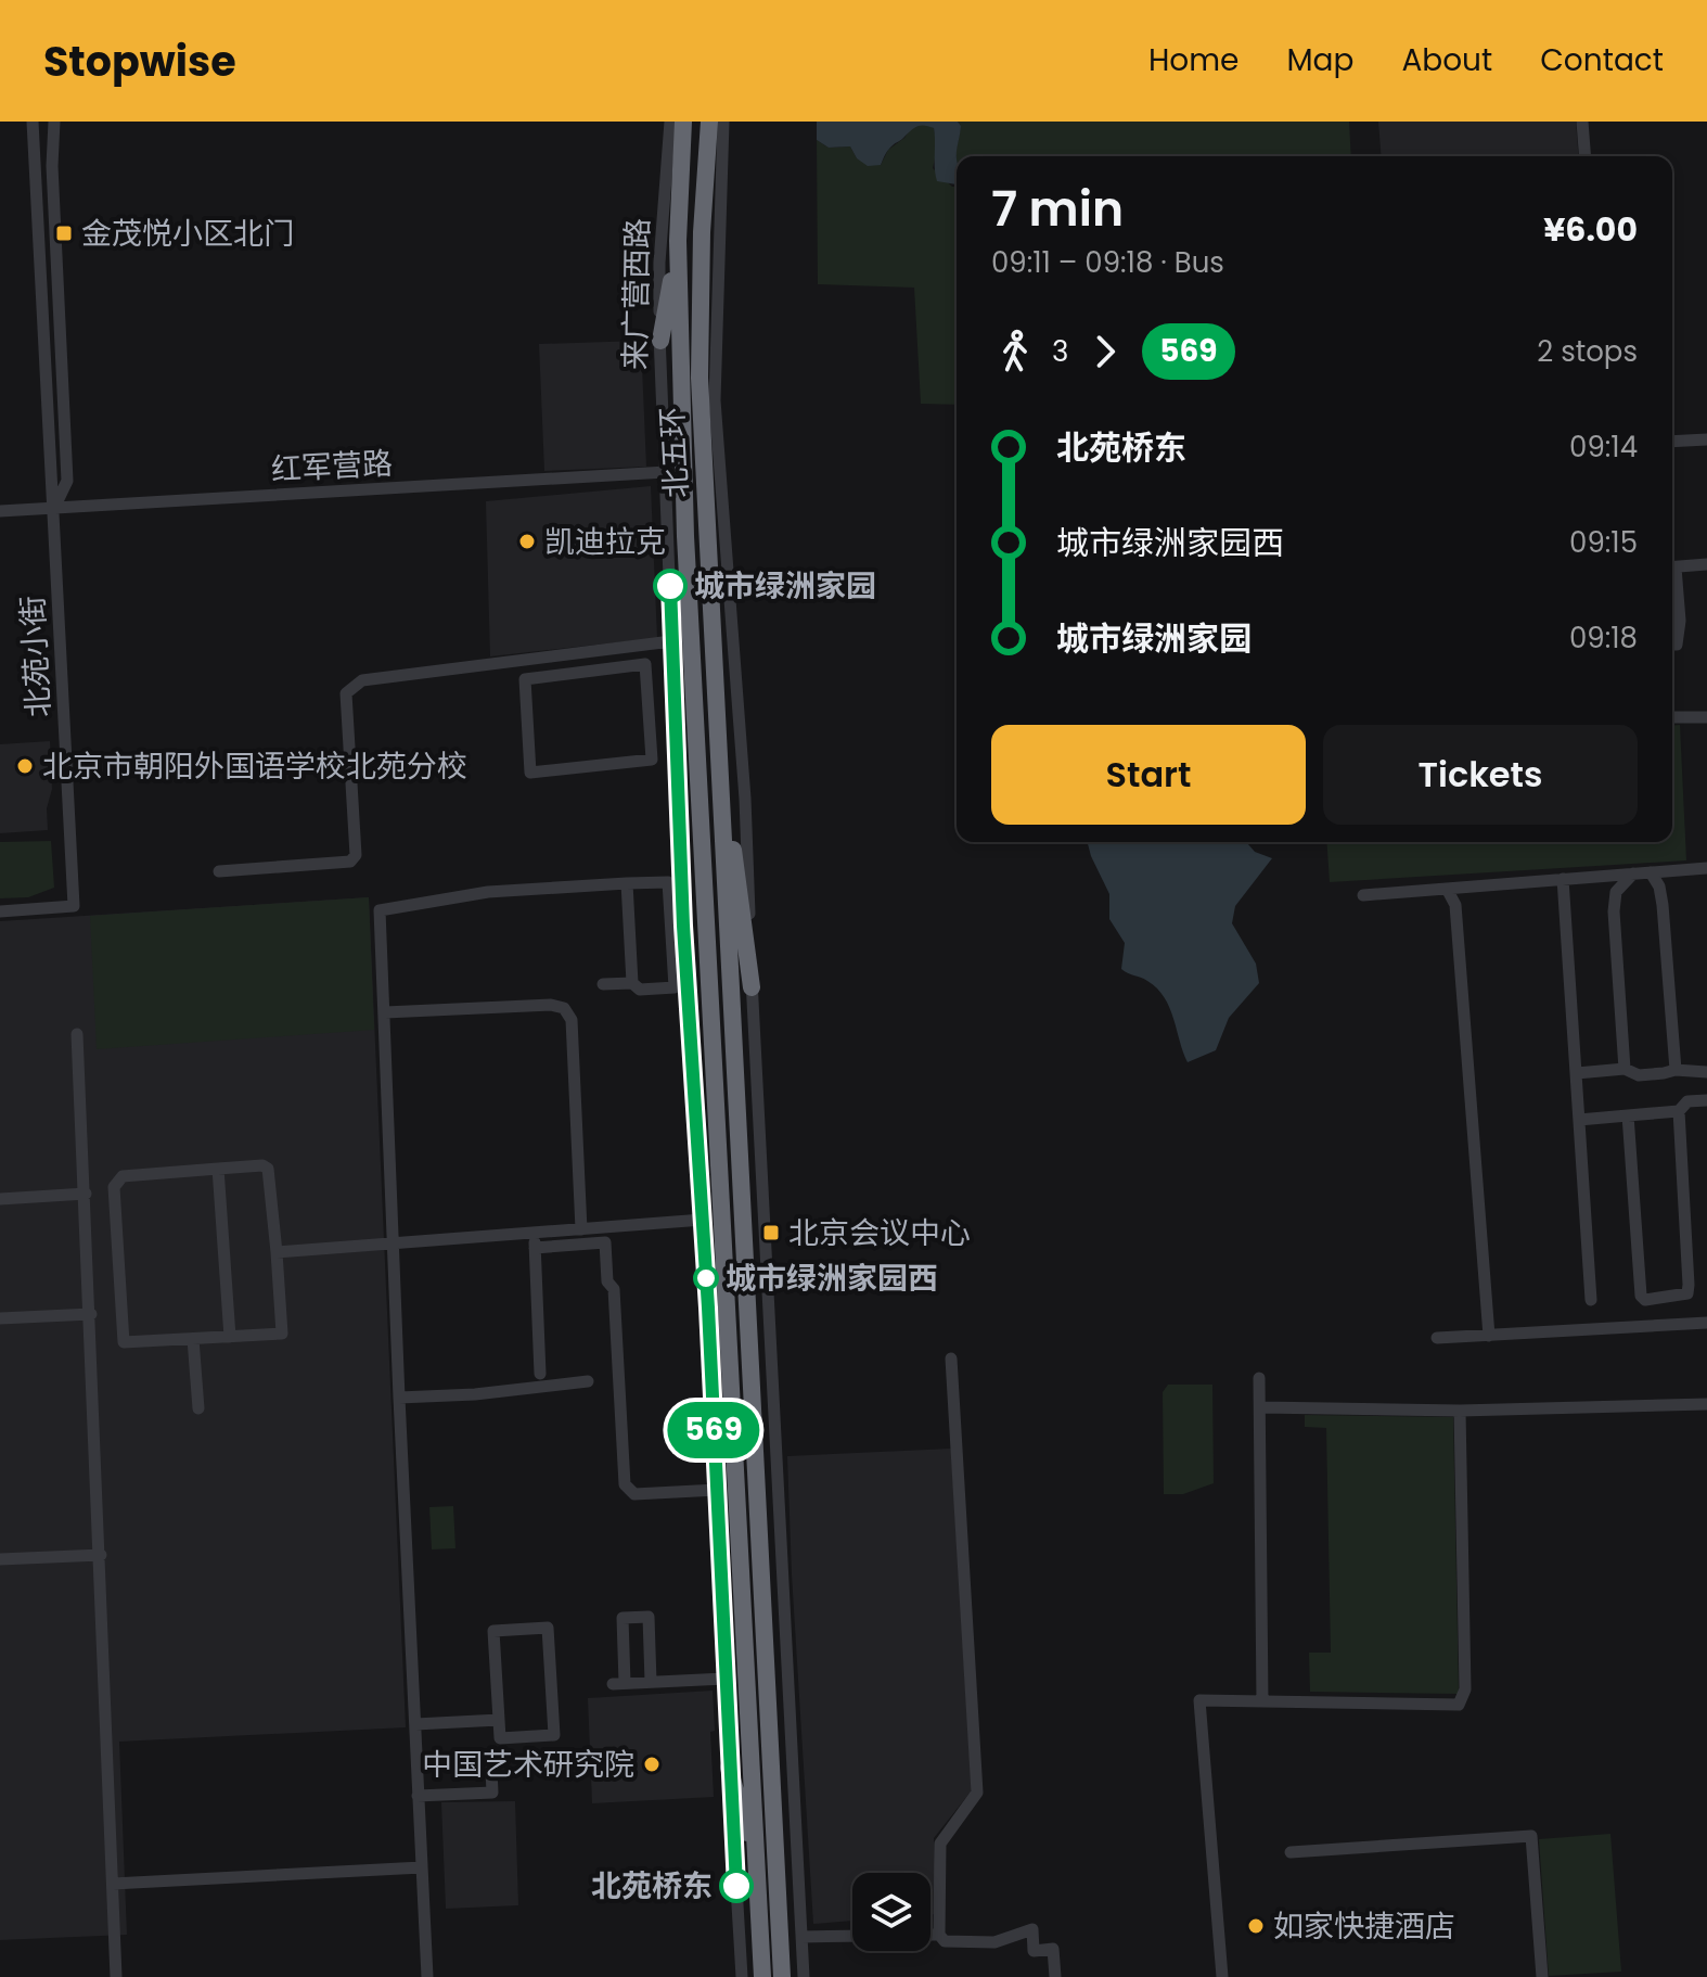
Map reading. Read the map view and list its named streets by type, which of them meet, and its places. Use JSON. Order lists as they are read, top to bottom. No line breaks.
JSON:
{"streets":{"highway":["北五环"],"street":["来广营西路","红军营路","北苑小街"]},"crossings":[["来广营西路","红军营路"],["红军营路","北苑小街"]],"places":{"transit":["金茂悦小区北门","北京会议中心"],"other":["凯迪拉克","城市绿洲家园","北京市朝阳外国语学校北苑分校","城市绿洲家园西","中国艺术研究院","北苑桥东","如家快捷酒店"]},"lines":["bus line 569"],"page":{"header":"Stopwise","nav":["Home","Map","About","Contact"],"on_map":"569","heading":["7 min","09:11 – 09:18 · Bus","¥6.00"],"legs":["3","569","2 stops"],"list":[{"name":"北苑桥东","value":"09:14"},{"name":"城市绿洲家园西","value":"09:15"},{"name":"城市绿洲家园","value":"09:18"}],"buttons":["Start","Tickets"]}}
